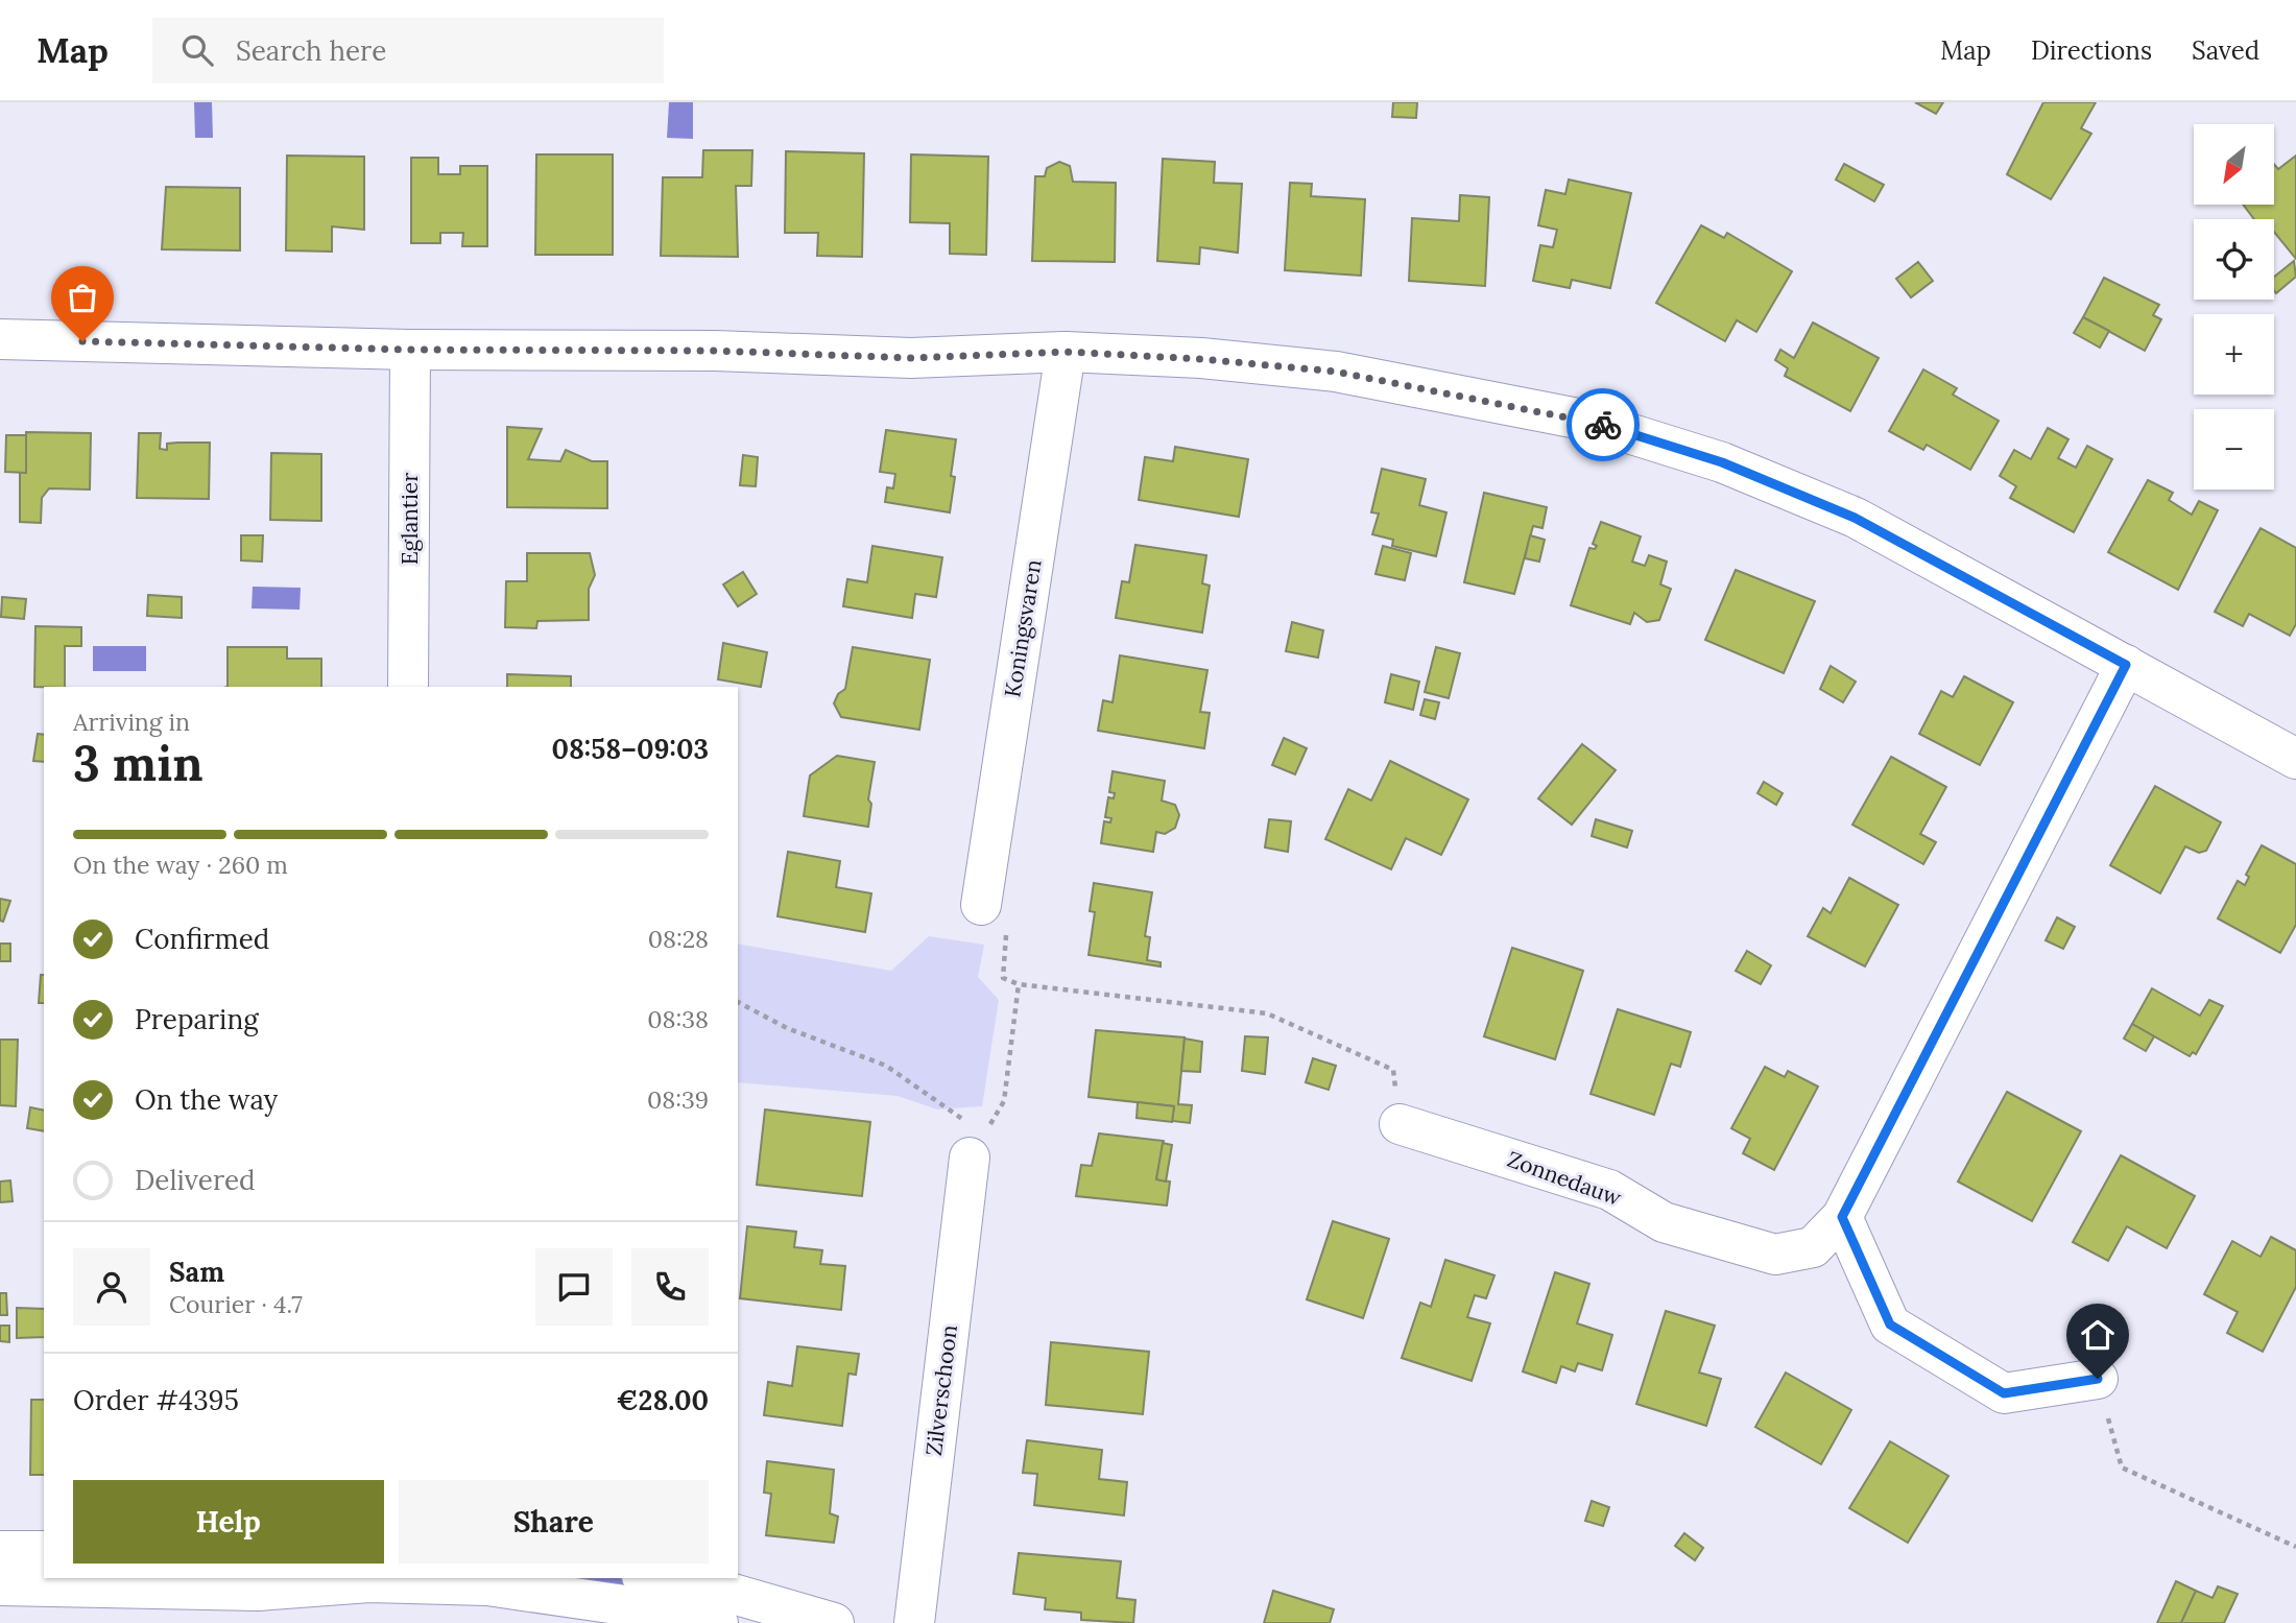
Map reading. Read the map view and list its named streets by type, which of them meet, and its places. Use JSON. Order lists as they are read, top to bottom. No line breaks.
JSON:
{"streets":{"street":["Eglantier","Koningsvaren","Zonnedauw","Zilverschoon"]},"north":"bottom left","page":{"header":"Map","search":"Search here","nav":["Map","Directions","Saved"],"map_buttons":["+","−"],"heading":["3 min","Arriving in","08:58–09:03"],"panel":["Sam","Courier · 4.7","Order #4395","€28.00"],"bar":"On the way · 260 m","list":[["Confirmed","08:28"],["Preparing","08:38"],["On the way","08:39"],"Delivered"],"buttons":["Help","Share"]}}
